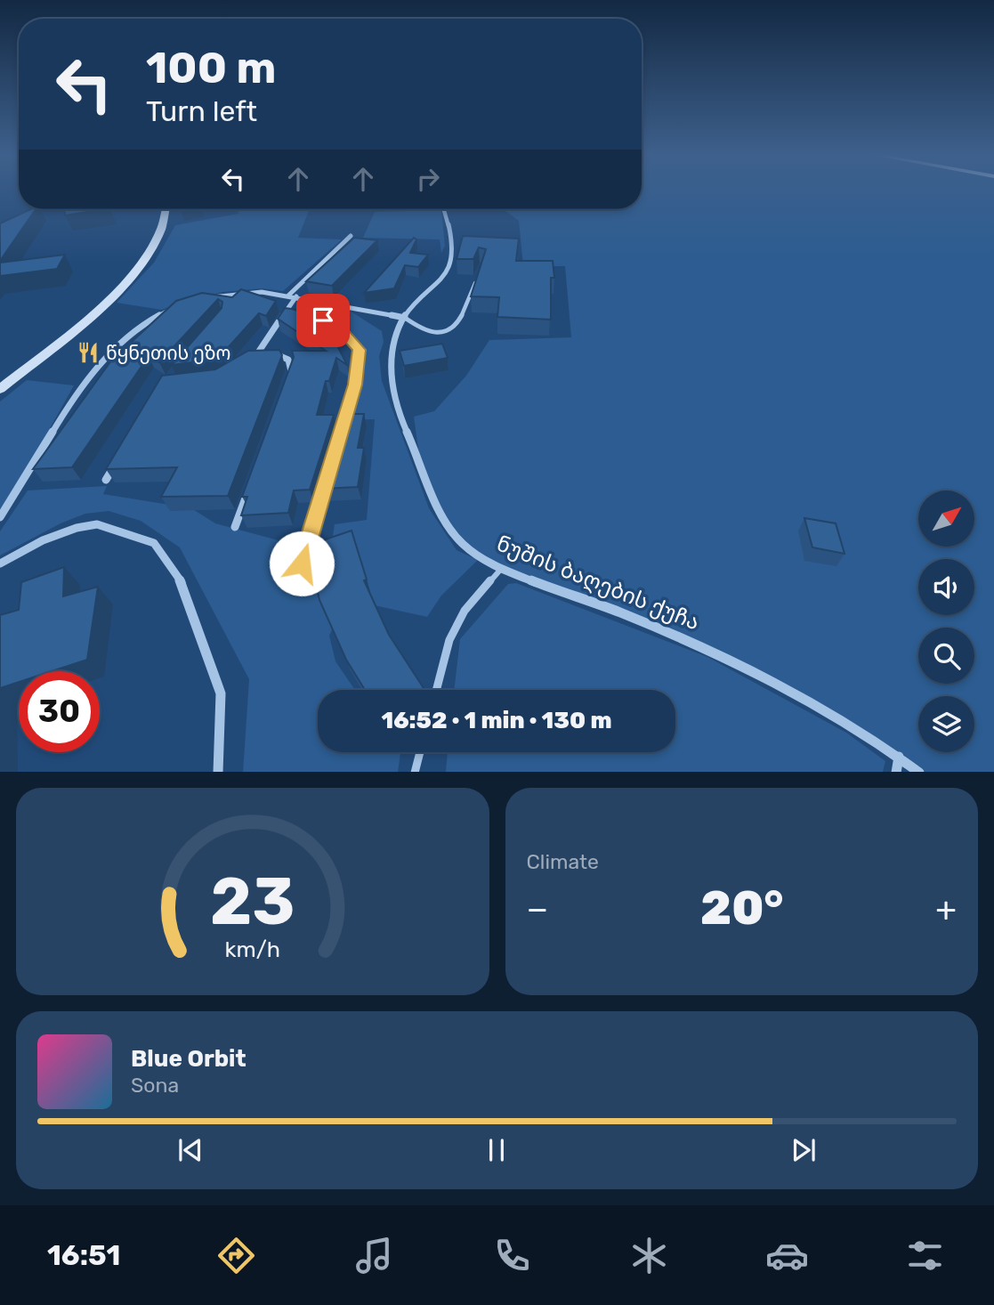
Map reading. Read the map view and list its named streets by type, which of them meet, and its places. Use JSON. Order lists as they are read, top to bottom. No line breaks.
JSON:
{"streets":{"street":["ნუშის ბაღების ქუჩა"]},"places":{"restaurant":["წყნეთის ეზო"]},"north":"top right","page":{"turn":["100 m","Turn left"],"limit":"30","trip":"16:52 · 1 min · 130 m","tile":"Climate","heat":["−","20°","+"],"song":["Blue Orbit","Sona"],"tabs":"16:51","gauge":["23","km/h"]}}
